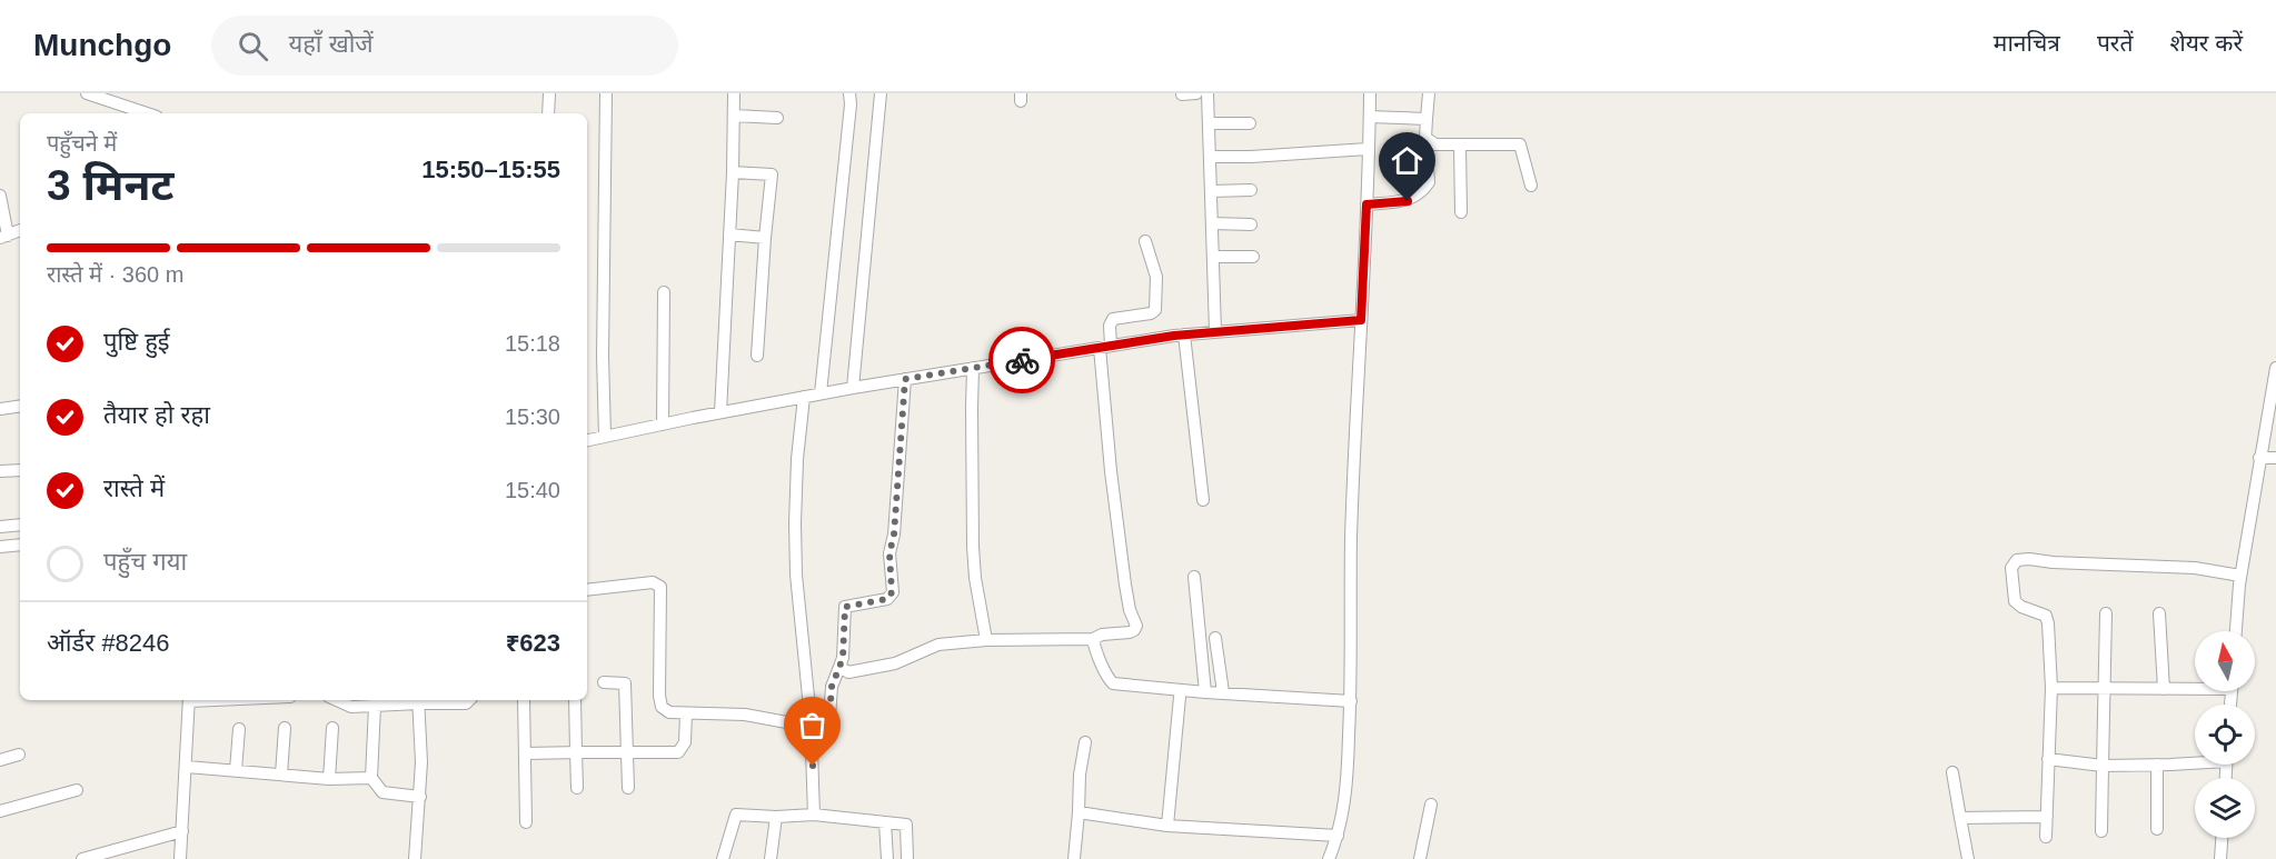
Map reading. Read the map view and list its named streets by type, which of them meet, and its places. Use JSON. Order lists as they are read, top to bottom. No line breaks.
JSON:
{"north":"top","page":{"header":"Munchgo","search":"यहाँ खोजें","nav":["मानचित्र","परतें","शेयर करें"],"heading":["3 मिनट","पहुँचने में","15:50–15:55"],"panel":["ऑर्डर #8246","₹623"],"bar":"रास्ते में · 360 m","list":[["पुष्टि हुई","15:18"],["तैयार हो रहा","15:30"],["रास्ते में","15:40"],"पहुँच गया"]}}
